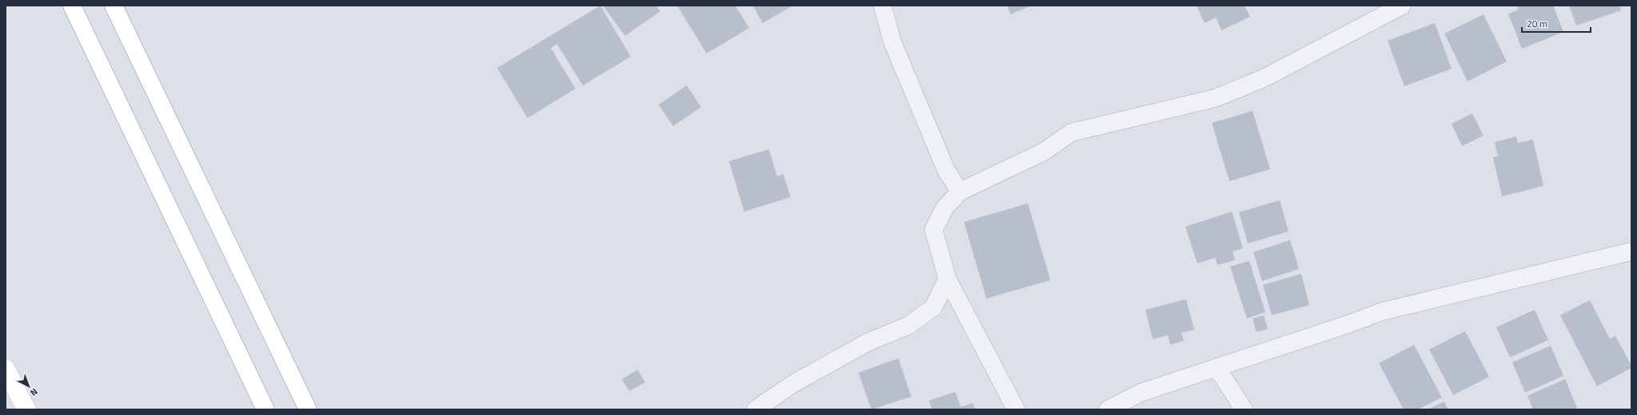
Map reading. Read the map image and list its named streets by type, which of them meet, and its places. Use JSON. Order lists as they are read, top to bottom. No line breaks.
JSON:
{"scale_bar":"20 m","north":"bottom right"}
